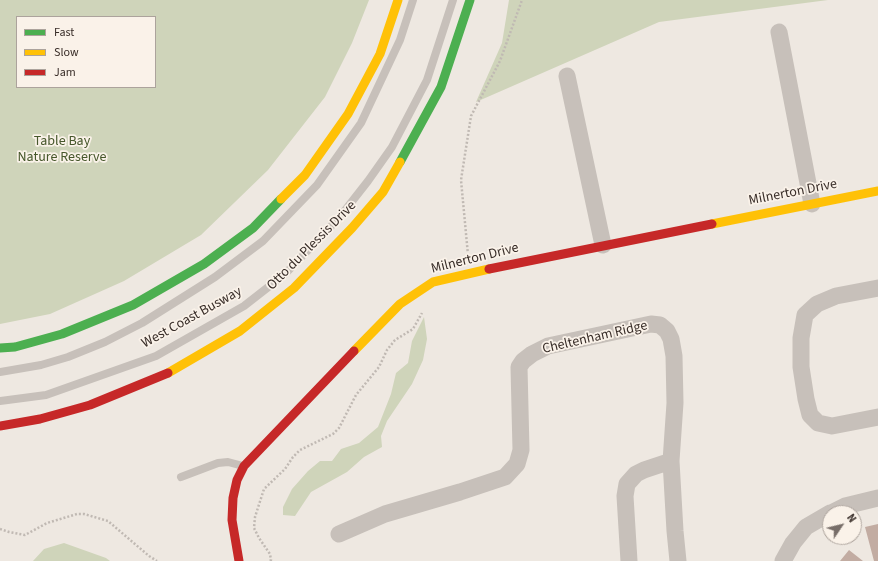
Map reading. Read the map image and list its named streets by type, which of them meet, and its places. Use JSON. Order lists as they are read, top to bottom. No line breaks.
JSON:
{"streets":{"main road":["Milnerton Drive","Otto du Plessis Drive"],"street":["Cheltenham Ridge"],"lane":["West Coast Busway"]},"parks":["Table Bay Nature Reserve"],"legend":["Fast","Slow","Jam"],"north":"top right"}
